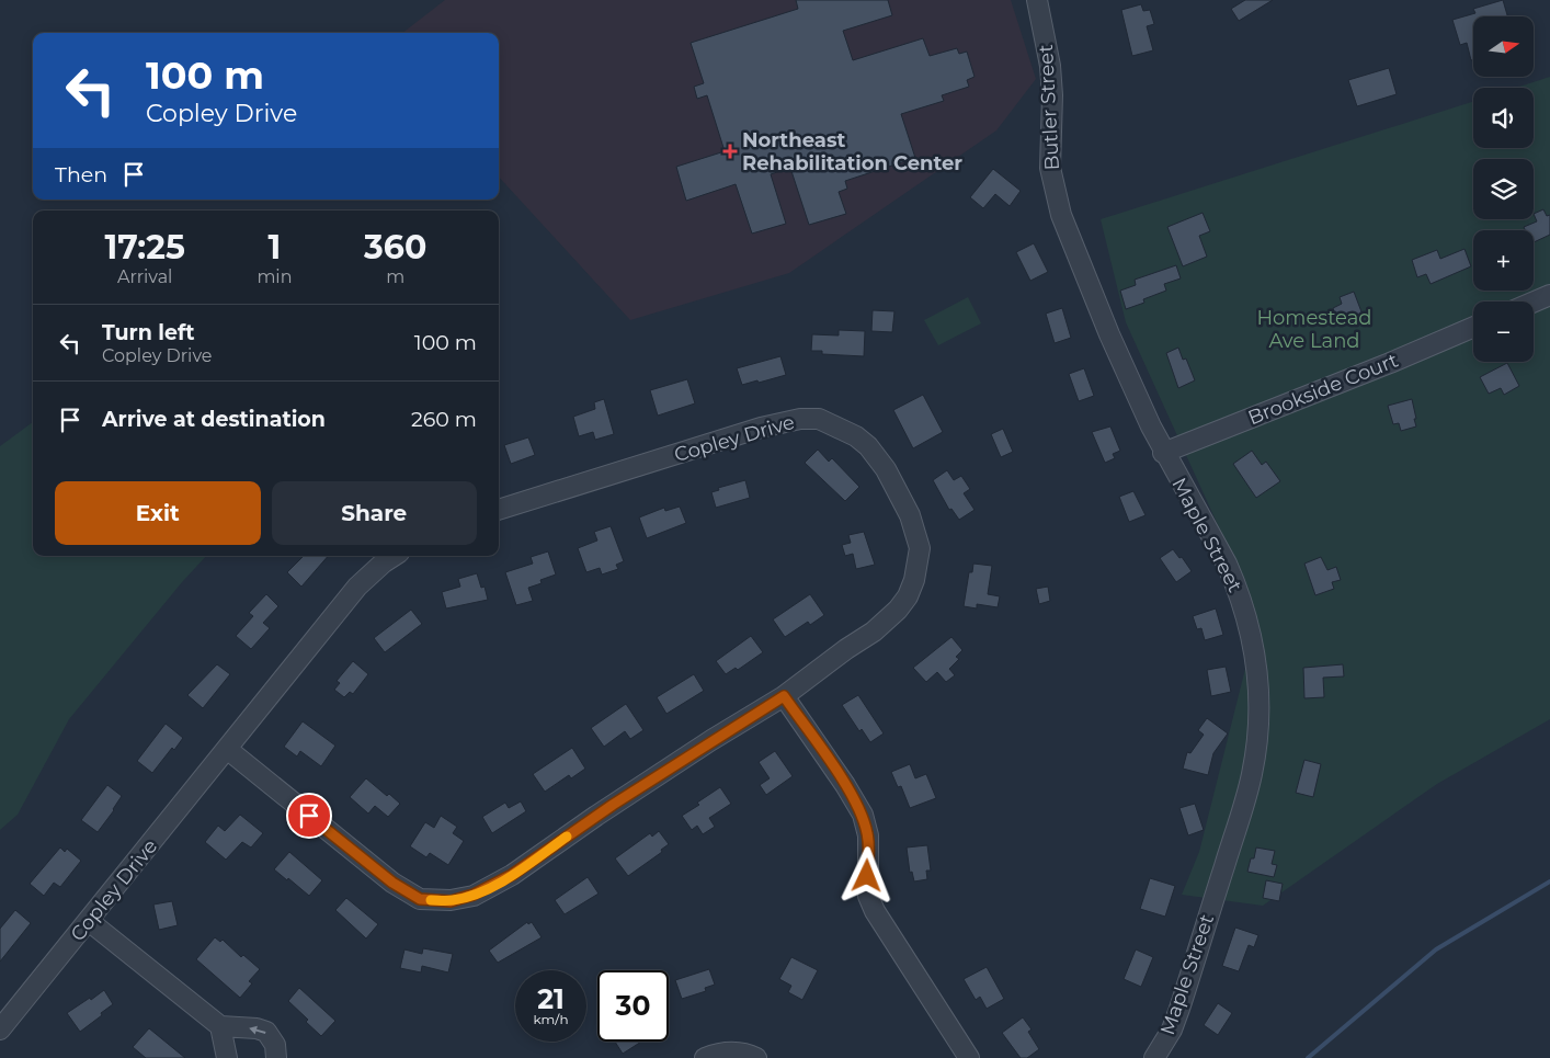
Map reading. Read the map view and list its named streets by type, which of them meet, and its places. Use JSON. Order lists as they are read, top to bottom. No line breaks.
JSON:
{"streets":{"street":["Butler Street","Brookside Court","Copley Drive","Maple Street"]},"crossings":[["Butler Street","Maple Street"],["Brookside Court","Maple Street"]],"parks":["Homestead Ave Land"],"places":{"health":["Northeast Rehabilitation Center"]},"north":"right","page":{"map_buttons":["+","−"],"turn":["100 m","Copley Drive"],"then":"Then","eta":["17:25","Arrival","1","min","360","m"],"list":[{"name":"Turn left","note":"Copley Drive","value":"100 m"},{"name":"Arrive at destination","value":"260 m"}],"buttons":["Exit","Share"],"speed":"21 km/h","limit":"30"}}
